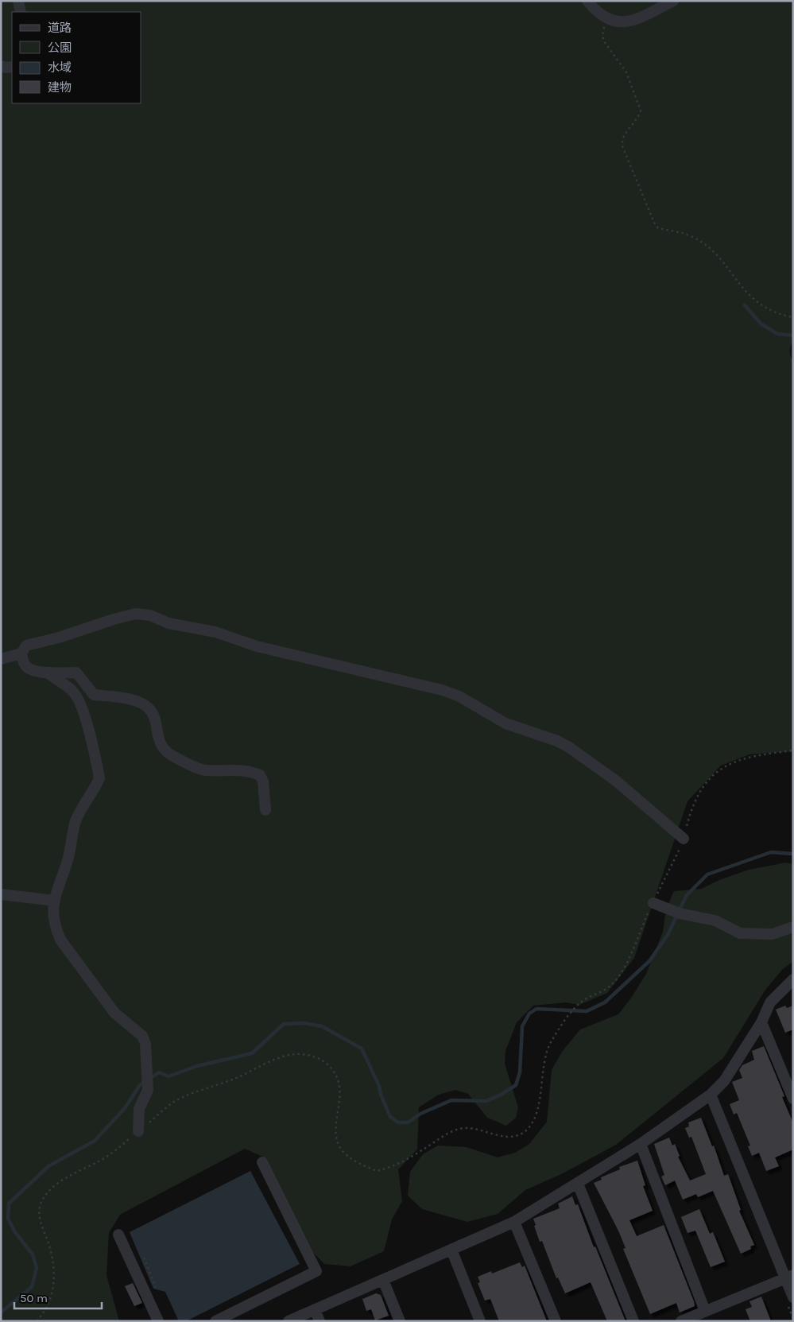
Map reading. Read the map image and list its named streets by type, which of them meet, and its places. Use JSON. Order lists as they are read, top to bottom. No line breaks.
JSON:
{"legend":["道路","公園","水域","建物"],"scale_bar":"50 m"}
